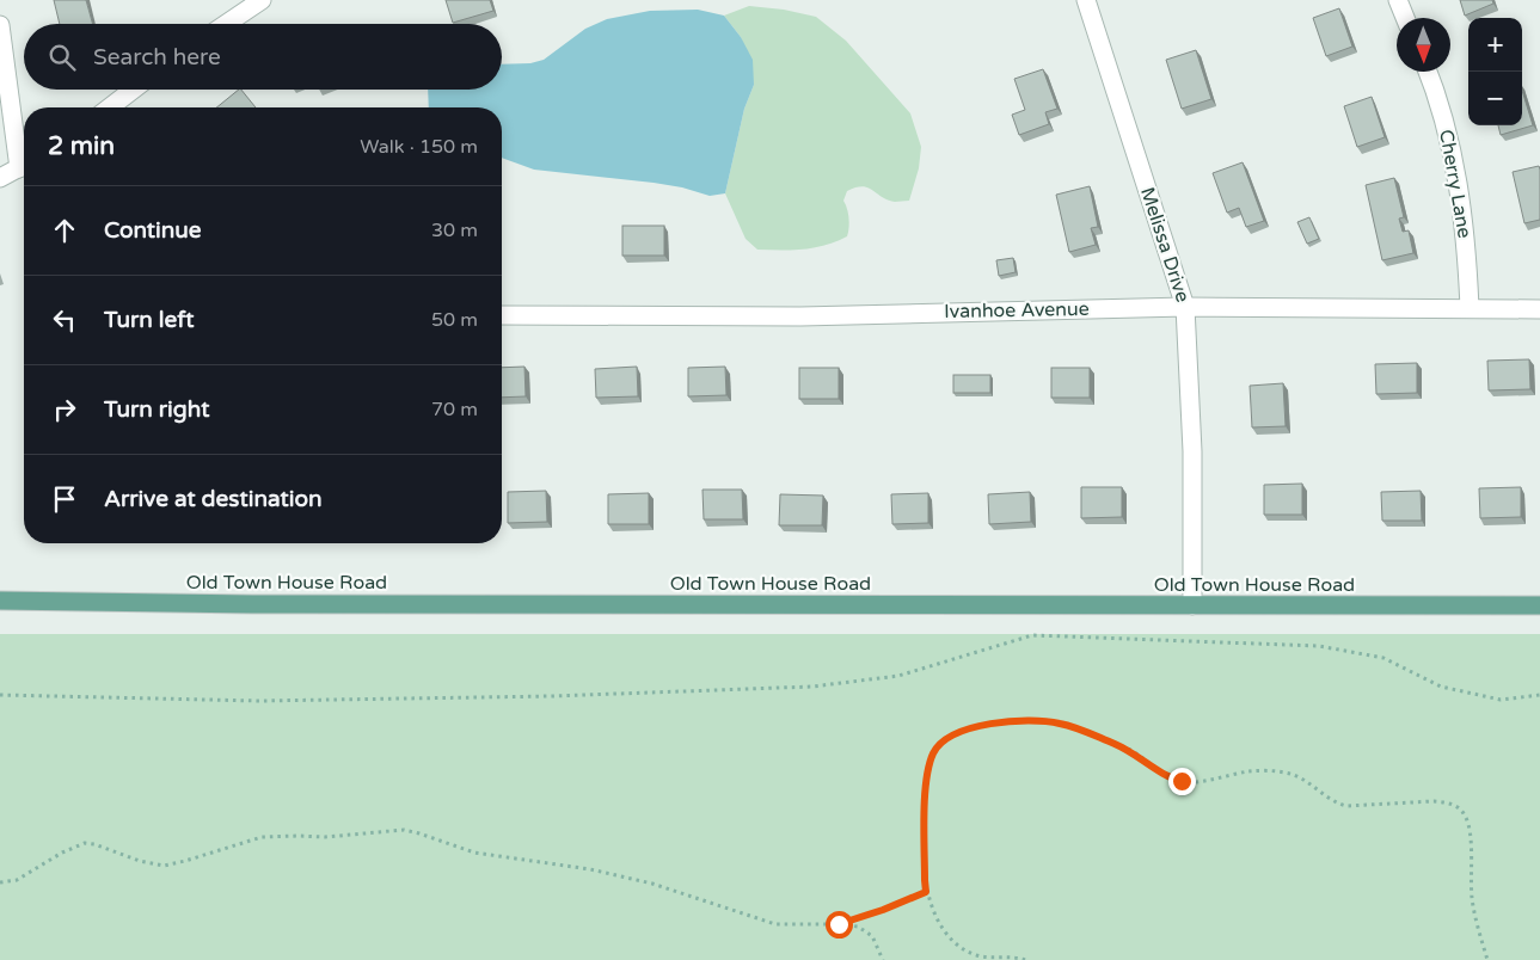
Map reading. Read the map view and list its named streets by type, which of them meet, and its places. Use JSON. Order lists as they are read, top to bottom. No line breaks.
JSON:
{"streets":{"main road":["Old Town House Road"],"street":["Cherry Lane","Melissa Drive","Ivanhoe Avenue"]},"crossings":[["Cherry Lane","Ivanhoe Avenue"],["Melissa Drive","Ivanhoe Avenue"],["Melissa Drive","Old Town House Road"]],"north":"bottom","page":{"map_buttons":["+","−"],"search":"Search here","heading":["2 min","Walk · 150 m"],"list":[["Continue","30 m"],["Turn left","50 m"],["Turn right","70 m"],"Arrive at destination"]}}
